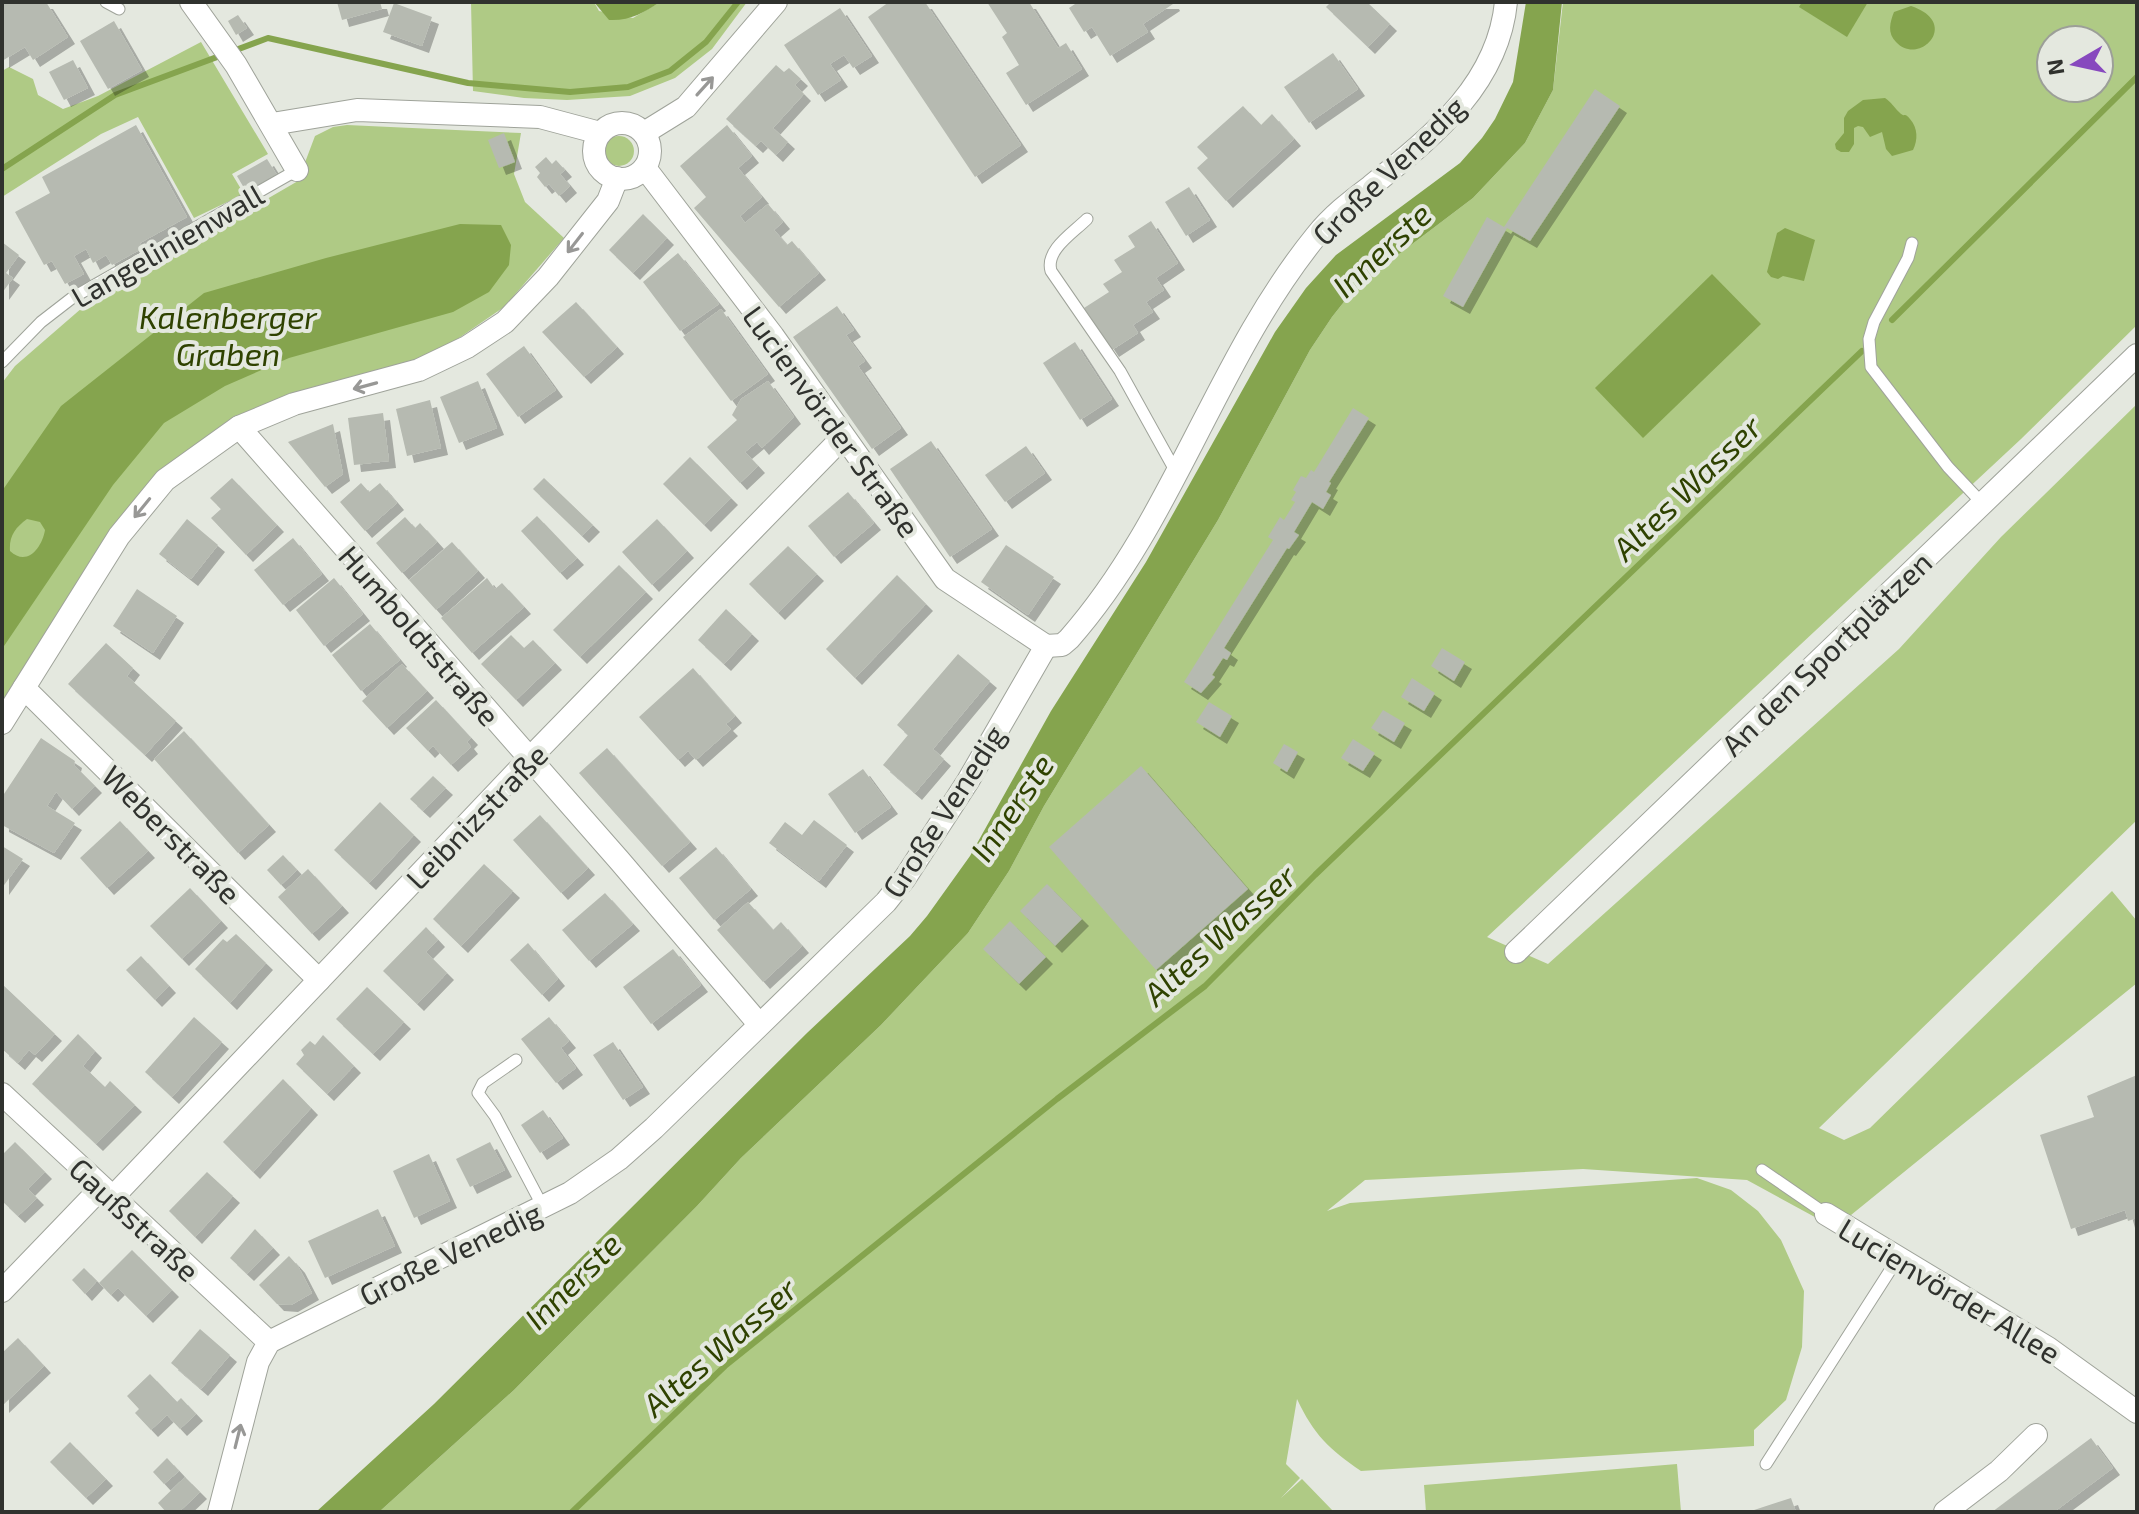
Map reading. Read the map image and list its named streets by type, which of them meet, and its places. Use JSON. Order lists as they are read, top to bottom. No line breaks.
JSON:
{"streets":{"street":["Große Venedig","Langelinienwall","Lucienvörder Straße","Humboldtstraße","An den Sportplätzen","Leibnizstraße","Weberstraße","Gaußstraße","Lucienvörder Allee"]},"crossings":[["Große Venedig","Lucienvörder Straße"],["Große Venedig","Humboldtstraße"],["Große Venedig","Gaußstraße"],["Lucienvörder Straße","Leibnizstraße"],["Humboldtstraße","Leibnizstraße"],["Leibnizstraße","Weberstraße"],["Leibnizstraße","Gaußstraße"]],"water":["Innerste","Kalenberger Graben","Altes Wasser"],"north":"left"}
